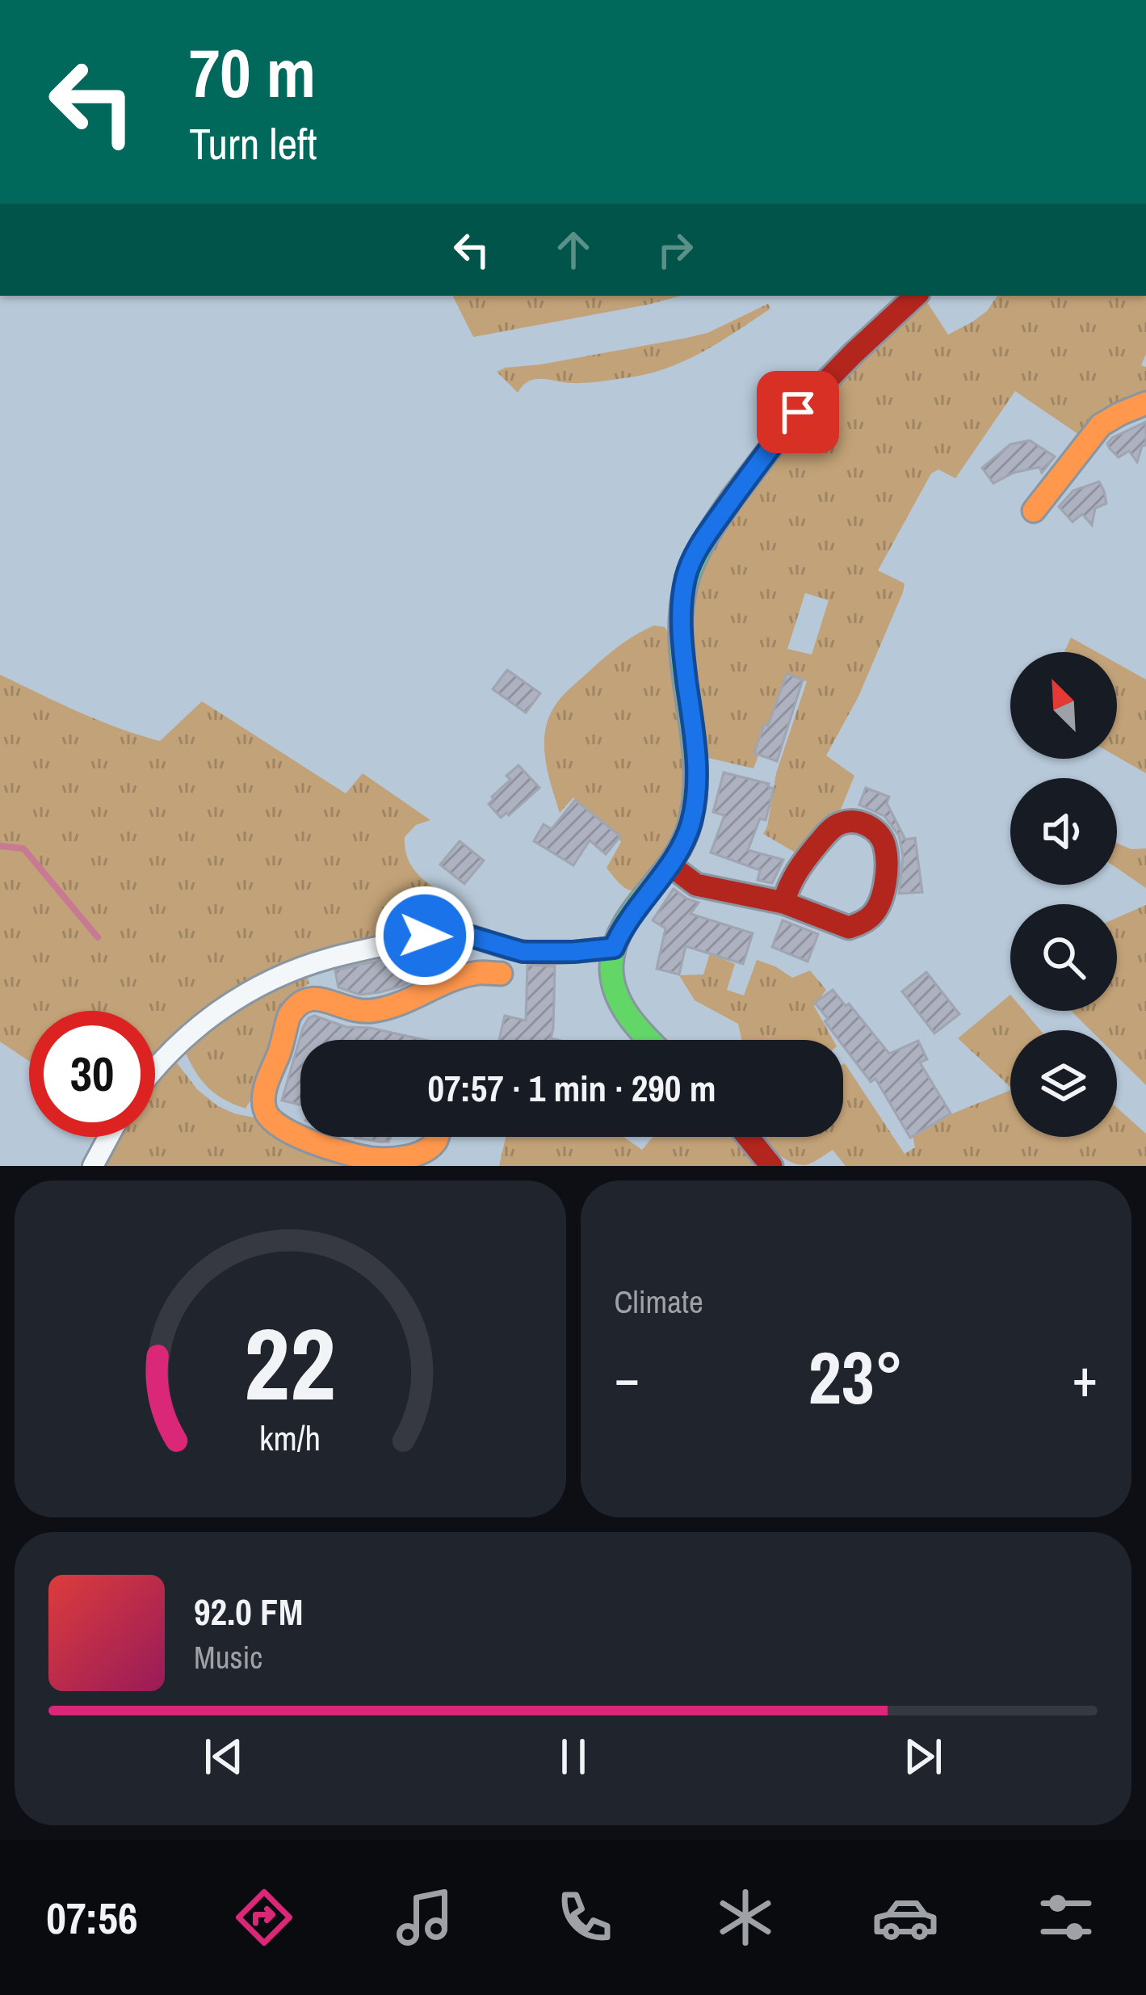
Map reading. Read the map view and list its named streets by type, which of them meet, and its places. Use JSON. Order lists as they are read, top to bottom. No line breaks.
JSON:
{"north":"top left","page":{"turn":["70 m","Turn left"],"limit":"30","trip":"07:57 · 1 min · 290 m","tile":"Climate","heat":["−","23°","+"],"song":["92.0 FM","Music"],"tabs":"07:56","gauge":["22","km/h"]}}
